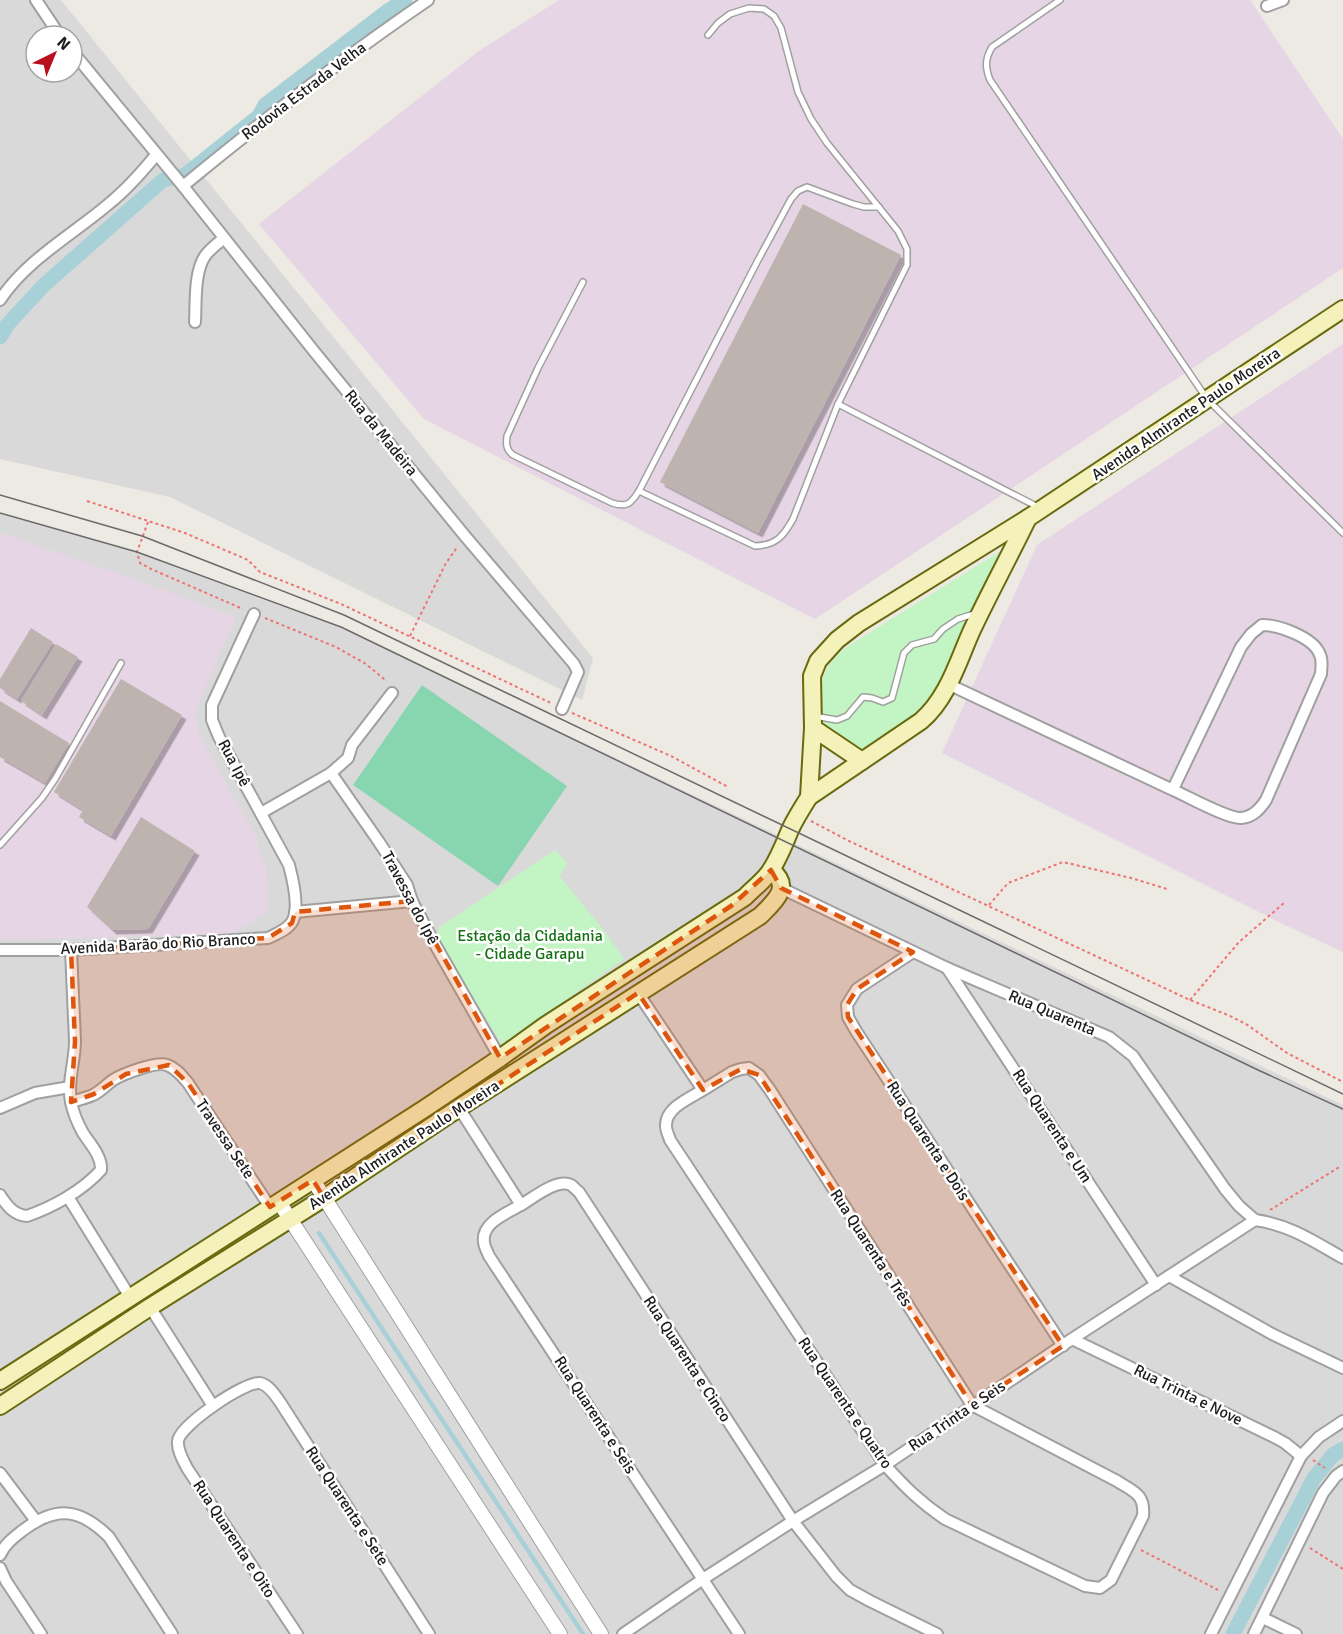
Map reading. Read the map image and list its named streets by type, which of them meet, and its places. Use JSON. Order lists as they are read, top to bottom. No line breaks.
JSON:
{"streets":{"main road":["Avenida Almirante Paulo Moreira"],"street":["Rodovia Estrada Velha","Rua da Madeira","Rua Ipê","Travessa do Ipê","Avenida Barão do Rio Branco","Rua Quarenta","Rua Quarenta e Um","Travessa Sete","Rua Quarenta e Dois","Rua Quarenta e Três","Rua Quarenta e Cinco","Rua Trinta e Nove","Rua Quarenta e Quatro","Rua Quarenta e Seis","Rua Trinta e Seis","Rua Quarenta e Sete","Rua Quarenta e Oito"]},"crossings":[["Rodovia Estrada Velha","Rua da Madeira"],["Avenida Almirante Paulo Moreira","Travessa do Ipê"],["Avenida Almirante Paulo Moreira","Rua Quarenta"],["Avenida Almirante Paulo Moreira","Travessa Sete"],["Rua Ipê","Avenida Barão do Rio Branco"],["Rua Quarenta","Rua Quarenta e Um"],["Rua Quarenta","Rua Quarenta e Dois"],["Rua Quarenta","Rua Trinta e Seis"],["Rua Quarenta e Um","Rua Trinta e Seis"],["Rua Quarenta e Dois","Rua Trinta e Nove"],["Rua Quarenta e Dois","Rua Trinta e Seis"],["Rua Quarenta e Três","Rua Quarenta e Quatro"],["Rua Quarenta e Três","Rua Trinta e Seis"],["Rua Quarenta e Cinco","Rua Quarenta e Seis"],["Rua Quarenta e Cinco","Rua Trinta e Seis"],["Rua Trinta e Nove","Rua Trinta e Seis"],["Rua Quarenta e Quatro","Rua Trinta e Seis"],["Rua Quarenta e Seis","Rua Trinta e Seis"],["Rua Quarenta e Sete","Rua Quarenta e Oito"]],"parks":["Estação da Cidadania - Cidade Garapu"],"north":"top right"}
